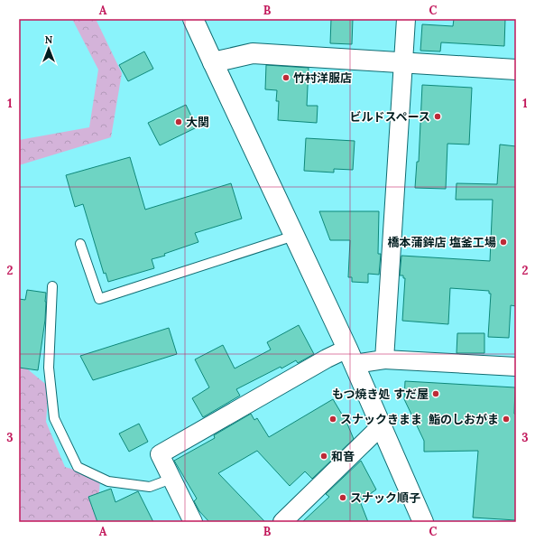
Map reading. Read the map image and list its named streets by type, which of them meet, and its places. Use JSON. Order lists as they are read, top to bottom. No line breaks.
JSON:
{"places":["竹村洋服店","ビルドスペース","大関","橋本蒲鉾店 塩釜工場","もつ焼き処 すだ屋","スナックきまま","鮨のしおがま","和音","スナック順子"],"north":"top","grid":{"columns":["A","B","C"],"rows":["1","2","3"]}}
